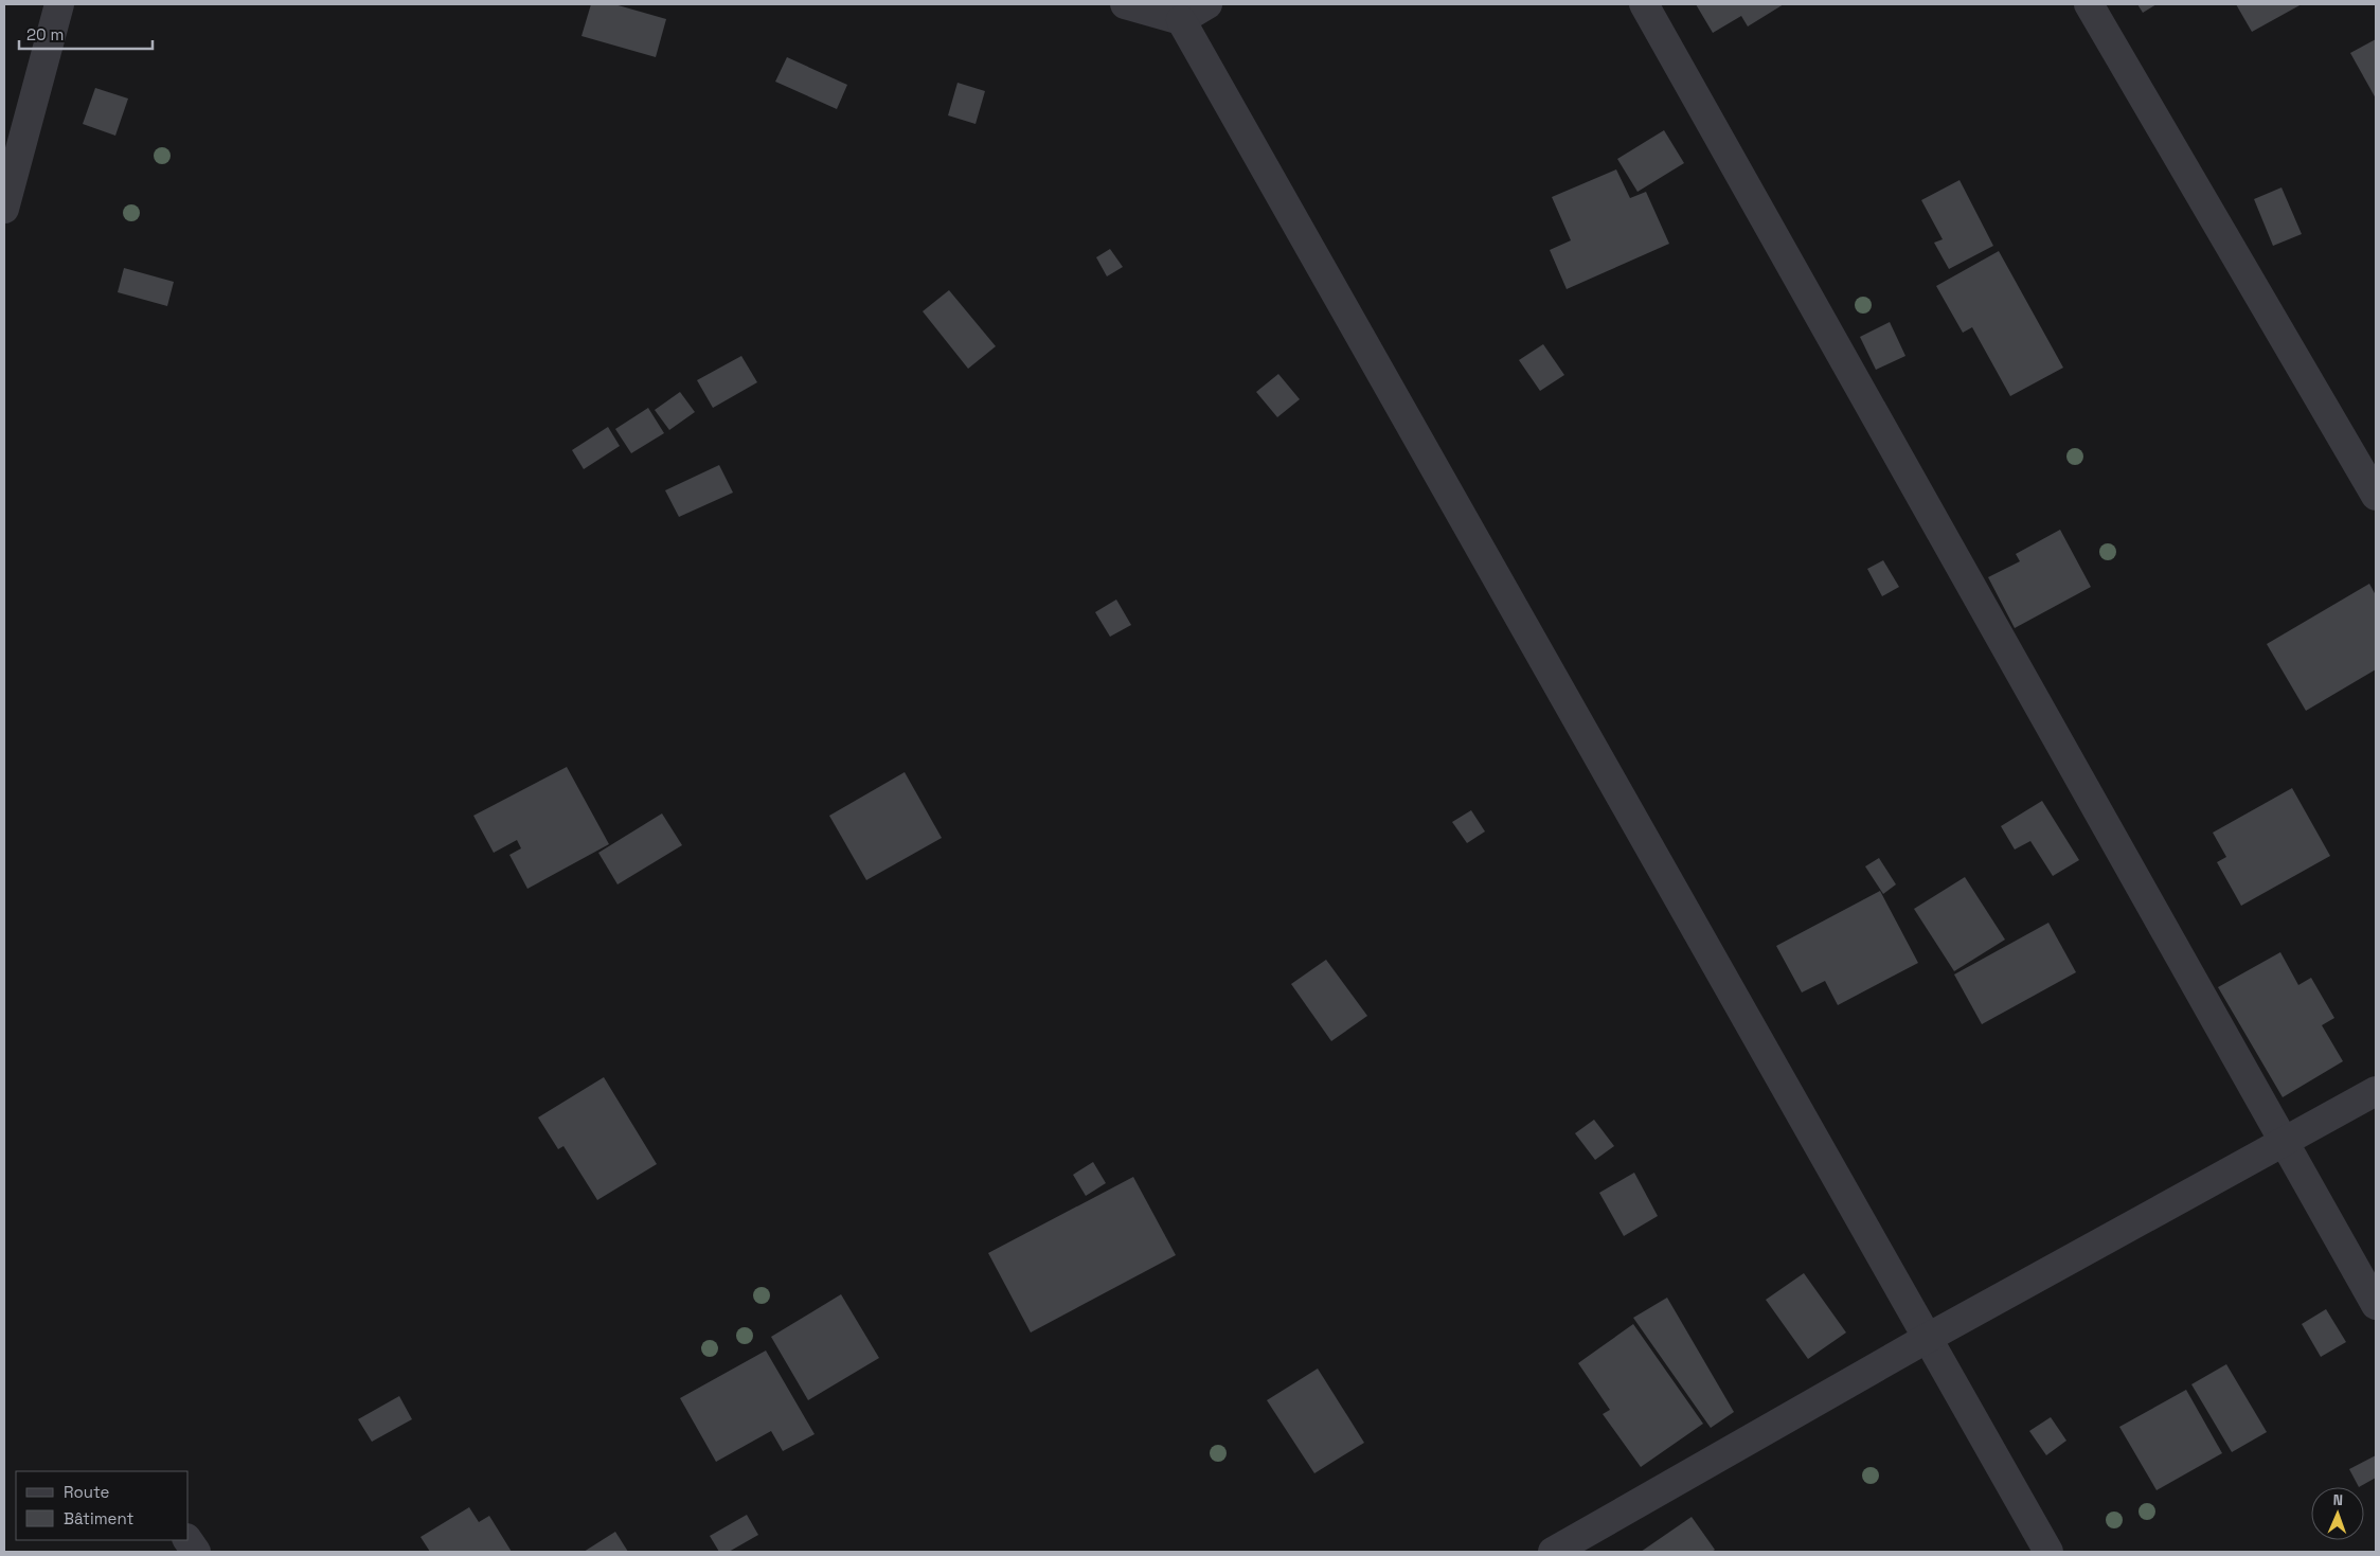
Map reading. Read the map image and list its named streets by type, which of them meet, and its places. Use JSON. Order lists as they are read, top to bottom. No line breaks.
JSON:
{"legend":["Route","Bâtiment"],"scale_bar":"20 m","north":"top"}
